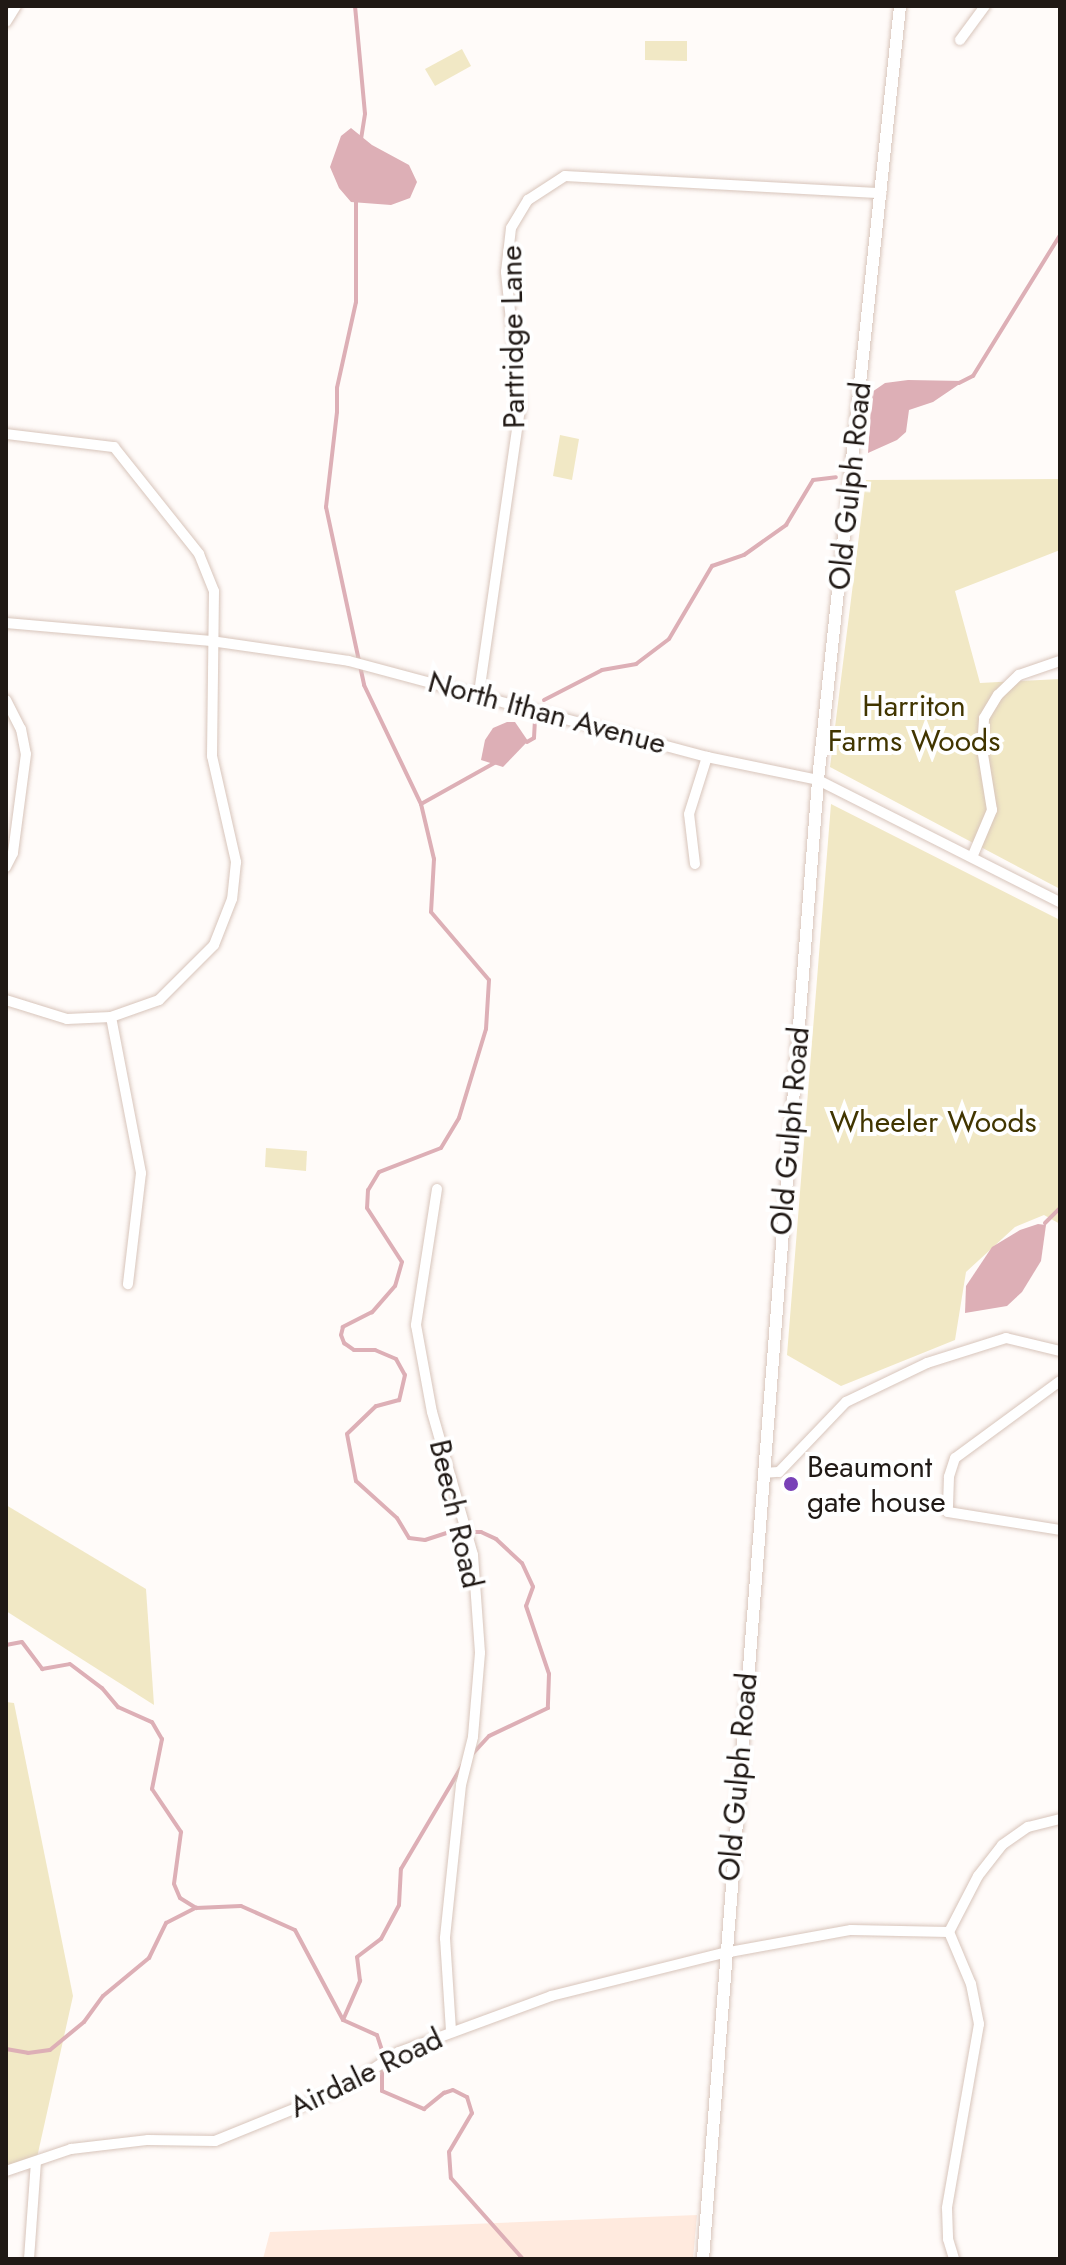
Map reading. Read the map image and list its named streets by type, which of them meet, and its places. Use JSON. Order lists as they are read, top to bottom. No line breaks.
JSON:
{"streets":{"street":["Partridge Lane","Old Gulph Road","North Ithan Avenue","Beech Road","Airdale Road"]},"crossings":[["Partridge Lane","Old Gulph Road"],["Partridge Lane","North Ithan Avenue"],["Old Gulph Road","North Ithan Avenue"],["Old Gulph Road","Airdale Road"],["Beech Road","Airdale Road"]],"parks":["Harriton Farms Woods","Wheeler Woods"],"places":["Beaumont gate house"]}
